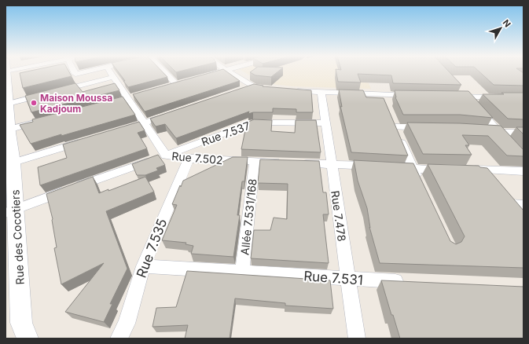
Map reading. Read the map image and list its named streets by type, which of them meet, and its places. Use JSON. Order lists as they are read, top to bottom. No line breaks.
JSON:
{"streets":{"street":["Rue 7.537","Rue 7.502","Rue 7.478","Allée 7.531/168","Rue des Cocotiers","Rue 7.535","Rue 7.531"]},"crossings":[["Rue 7.537","Rue 7.502"],["Rue 7.537","Rue 7.478"],["Rue 7.537","Rue des Cocotiers"],["Rue 7.502","Allée 7.531/168"],["Rue 7.502","Rue 7.535"],["Rue 7.478","Rue 7.531"],["Allée 7.531/168","Rue 7.531"],["Rue 7.535","Rue 7.531"]],"places":["Maison Moussa Kadjoum"],"north":"top right"}
